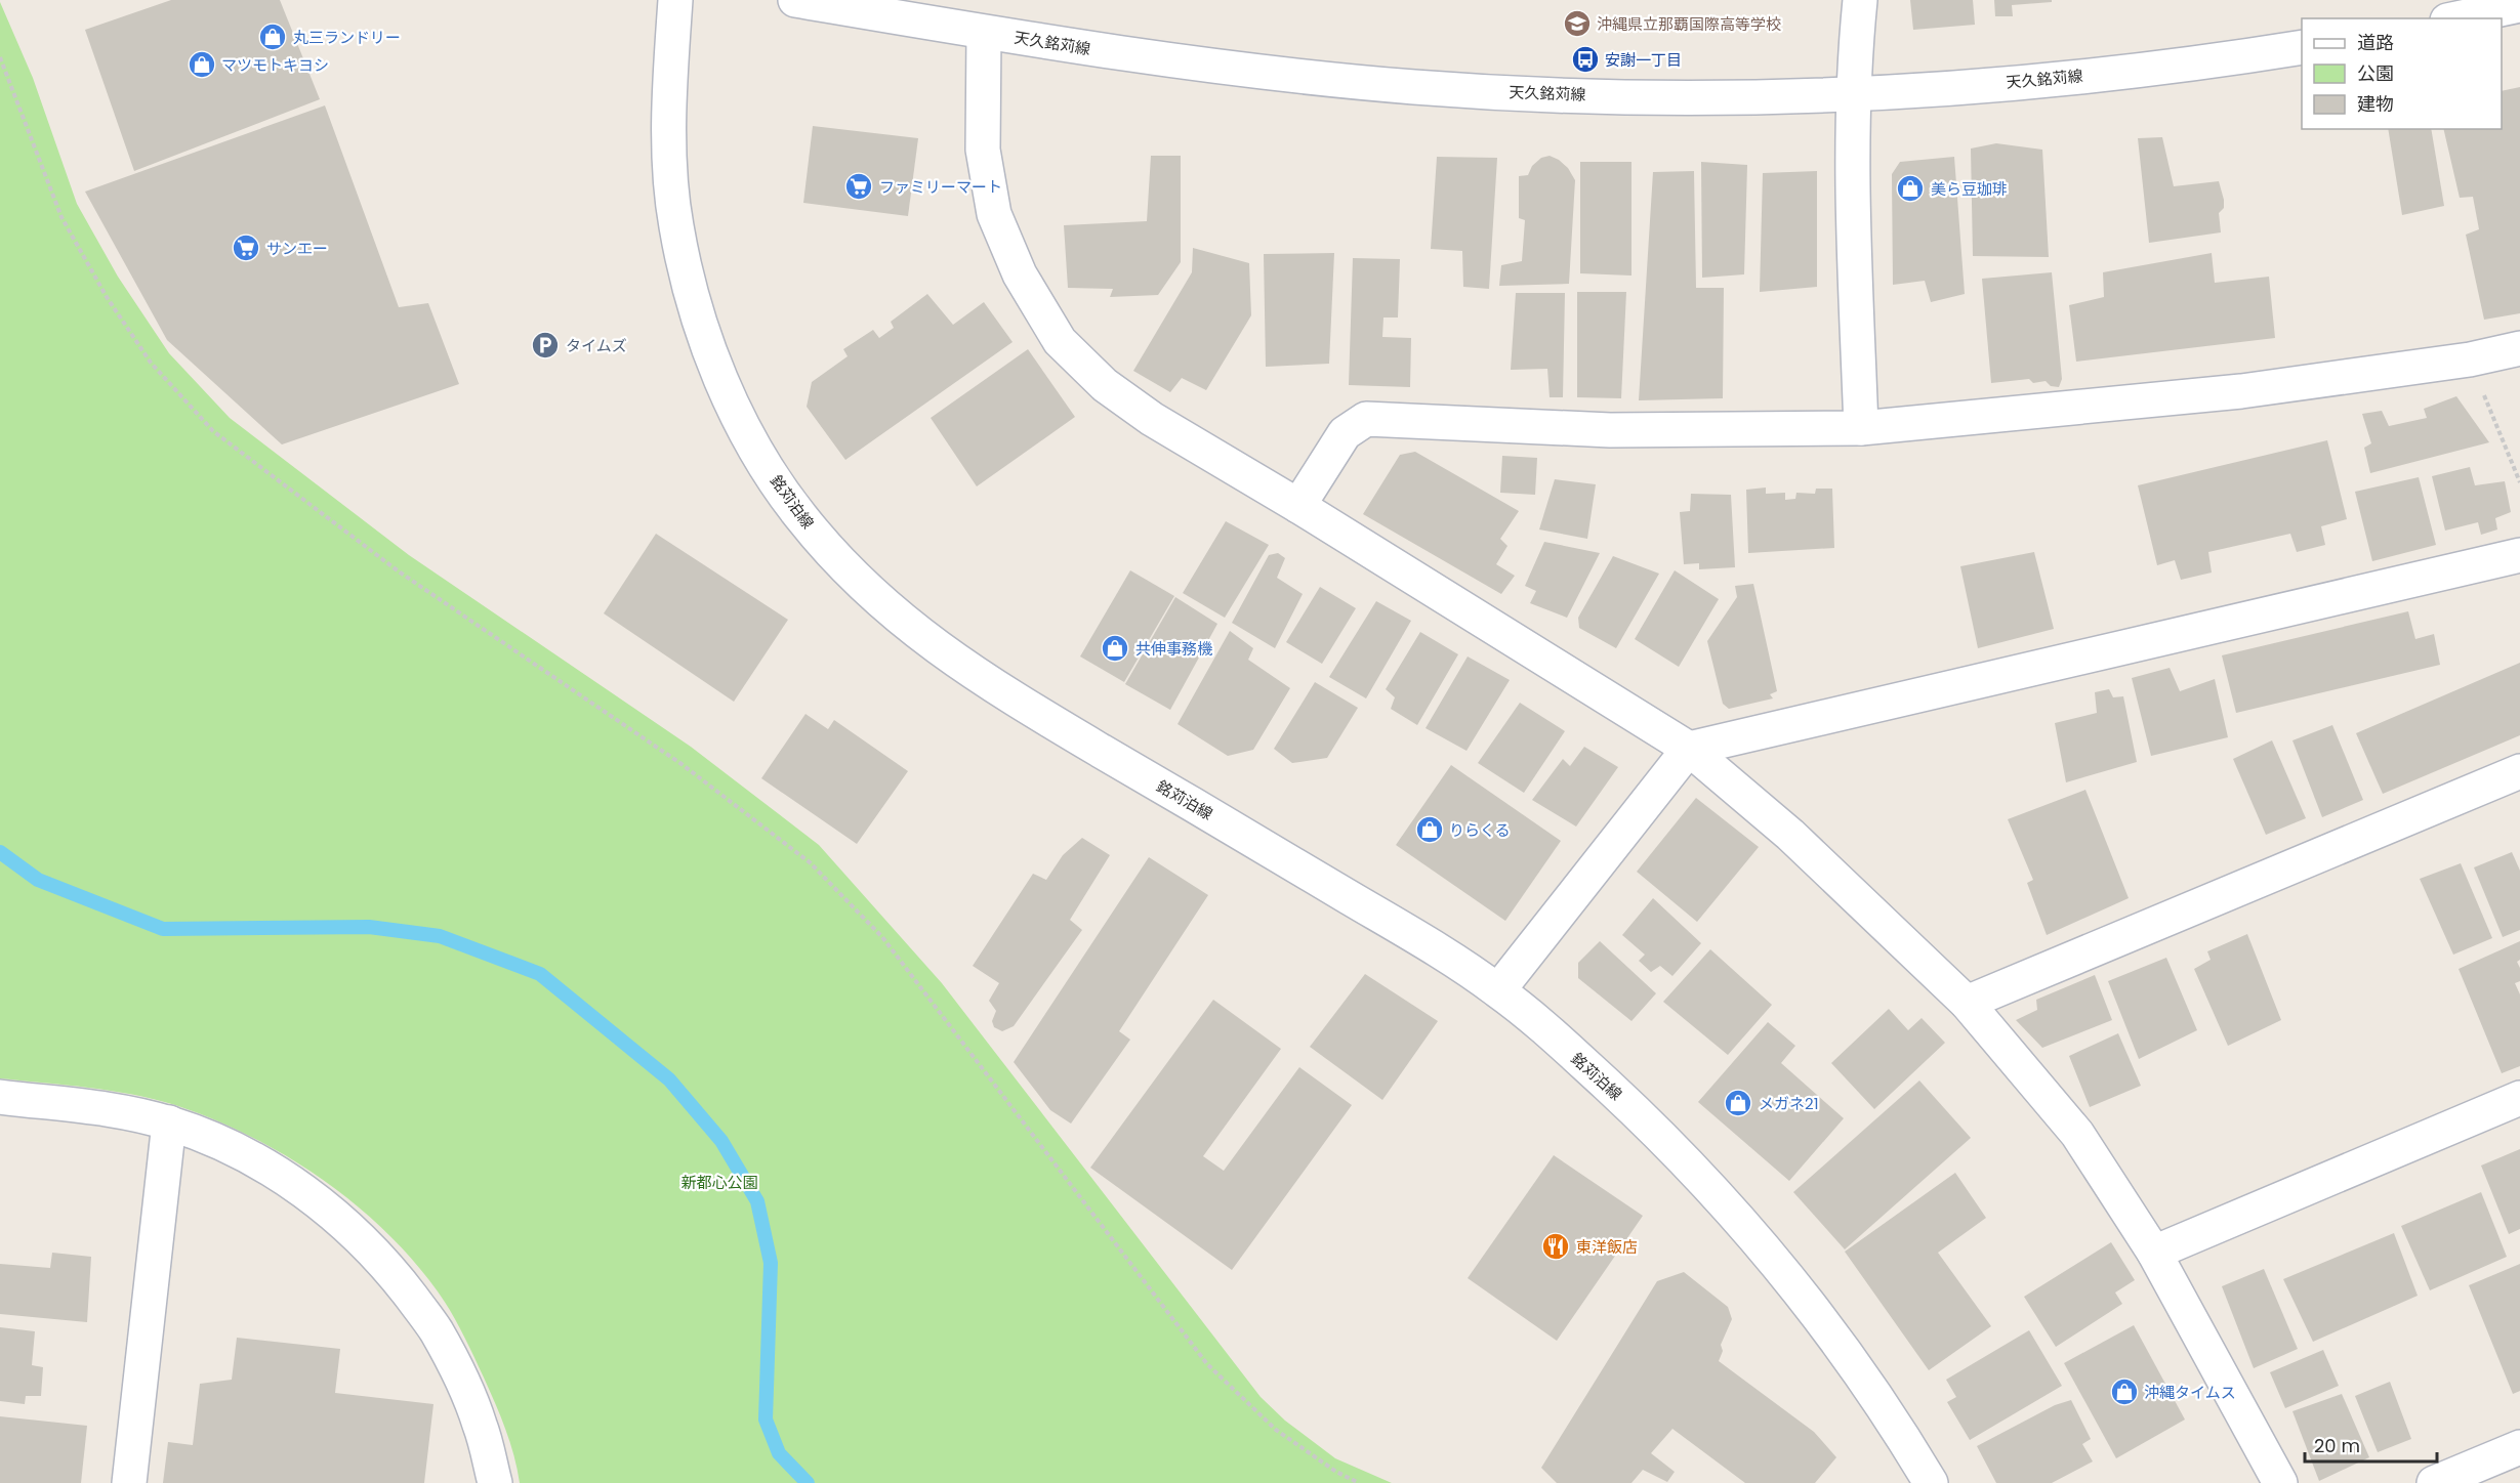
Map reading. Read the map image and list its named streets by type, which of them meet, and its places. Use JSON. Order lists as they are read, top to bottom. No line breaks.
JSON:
{"streets":{"street":["天久銘苅線","銘苅泊線"]},"parks":["新都心公園"],"places":{"school or university":["沖縄県立那覇国際高等学校"],"shop":["丸三ランドリー","マツモトキヨシ","美ら豆珈琲","共伸事務機","りらくる","メガネ21","沖縄タイムス"],"bus stop":["安謝一丁目"],"supermarket":["ファミリーマート","サンエー"],"parking":["タイムズ"],"restaurant":["東洋飯店"]},"legend":["道路","公園","建物"],"scale_bar":"20 m"}
